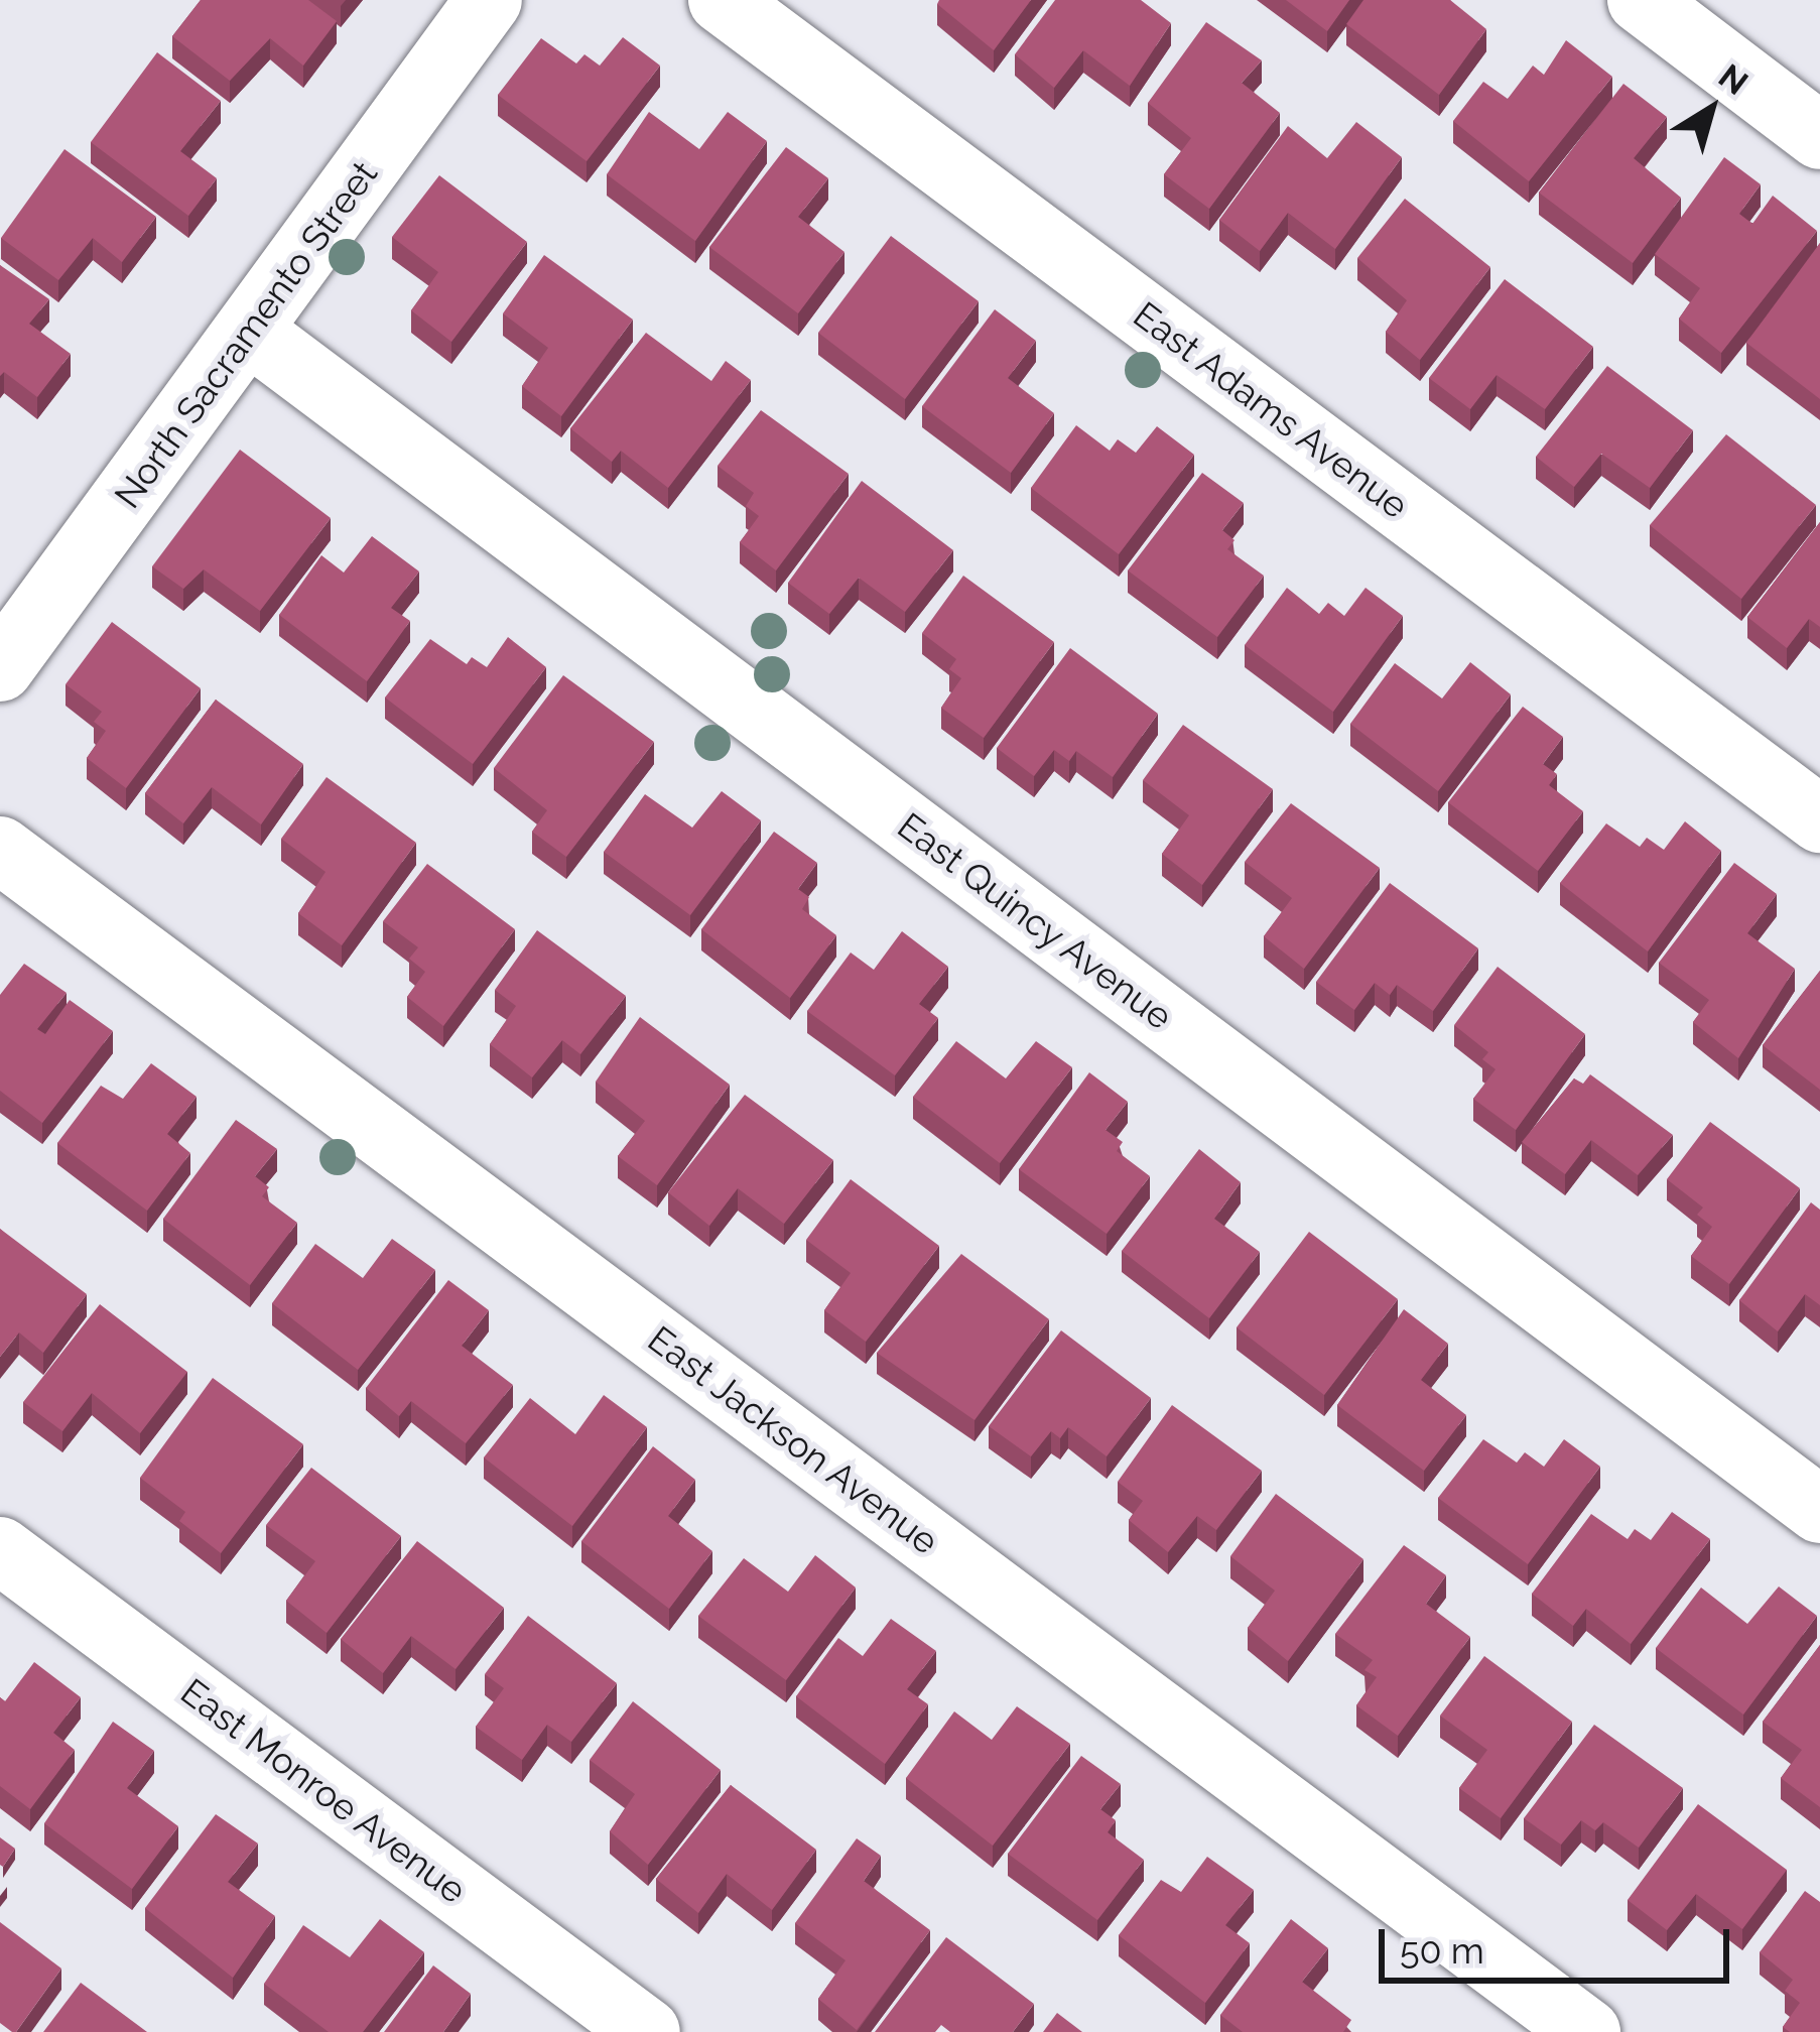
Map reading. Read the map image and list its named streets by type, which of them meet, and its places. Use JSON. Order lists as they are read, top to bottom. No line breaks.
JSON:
{"streets":{"street":["North Sacramento Street","East Adams Avenue","East Quincy Avenue","East Jackson Avenue","East Monroe Avenue"]},"crossings":[["North Sacramento Street","East Quincy Avenue"]],"scale_bar":"50 m","north":"top right"}
